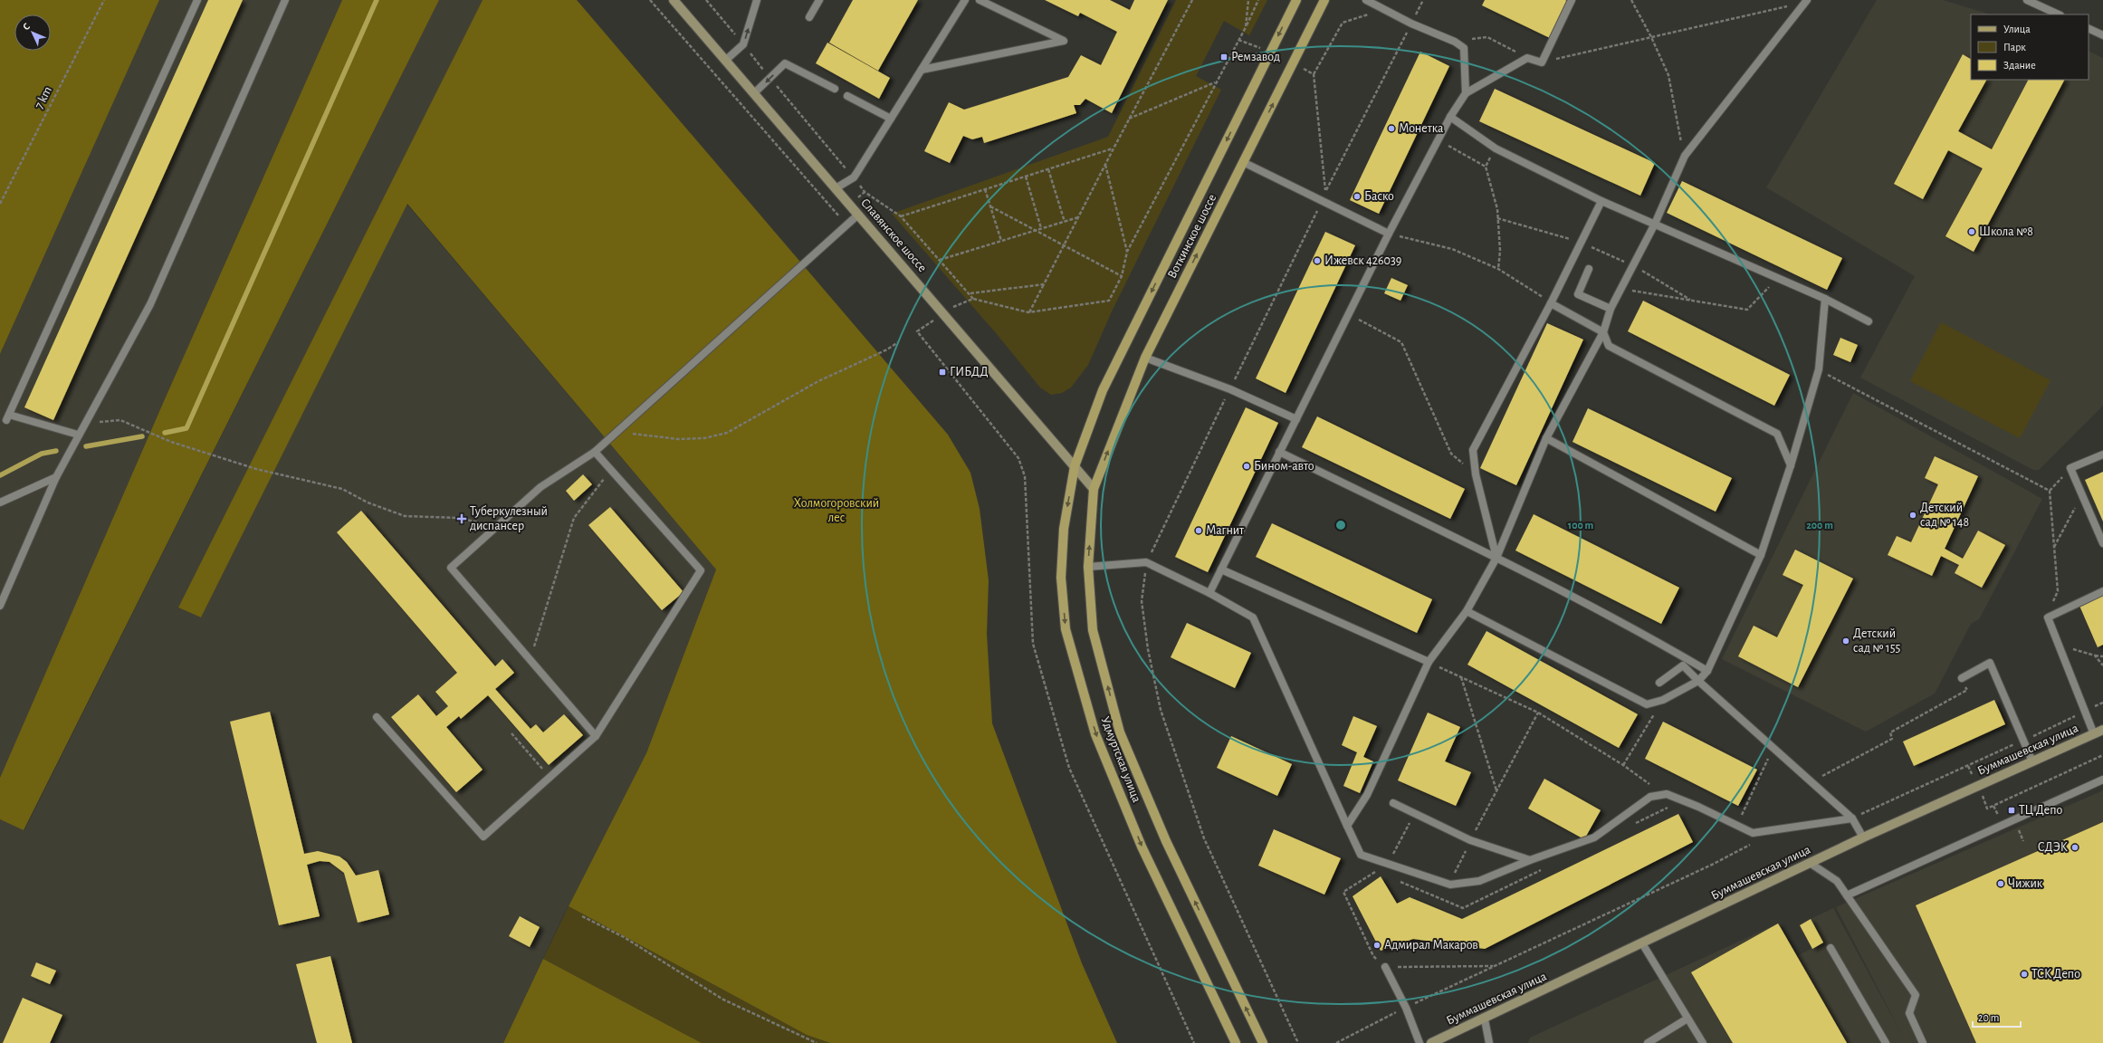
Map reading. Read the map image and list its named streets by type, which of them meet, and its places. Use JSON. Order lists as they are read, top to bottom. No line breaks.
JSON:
{"streets":{"main road":["Воткинское шоссе","Удмуртская улица"],"street":["Славянское шоссе","Буммашевская улица"],"path":["7 km"]},"crossings":[["Славянское шоссе","Воткинское шоссе"],["Славянское шоссе","Удмуртская улица"],["Воткинское шоссе","Удмуртская улица"]],"parks":["Холмогоровский лес"],"places":{"transit":["Ремзавод","ГИБДД","ТЦ Депо"],"other":["Монетка","Баско","Школа №8","Ижевск 426039","Бином-авто","Детский сад № 148","Магнит","Детский сад № 155","СДЭК","Чижик","Адмирал Макаров","ТСК Депо"],"health":["Туберкулезный диспансер"]},"legend":["Улица","Парк","Здание"],"scale_bar":"20 m","north":"top left","rings":["100 m","200 m"]}
